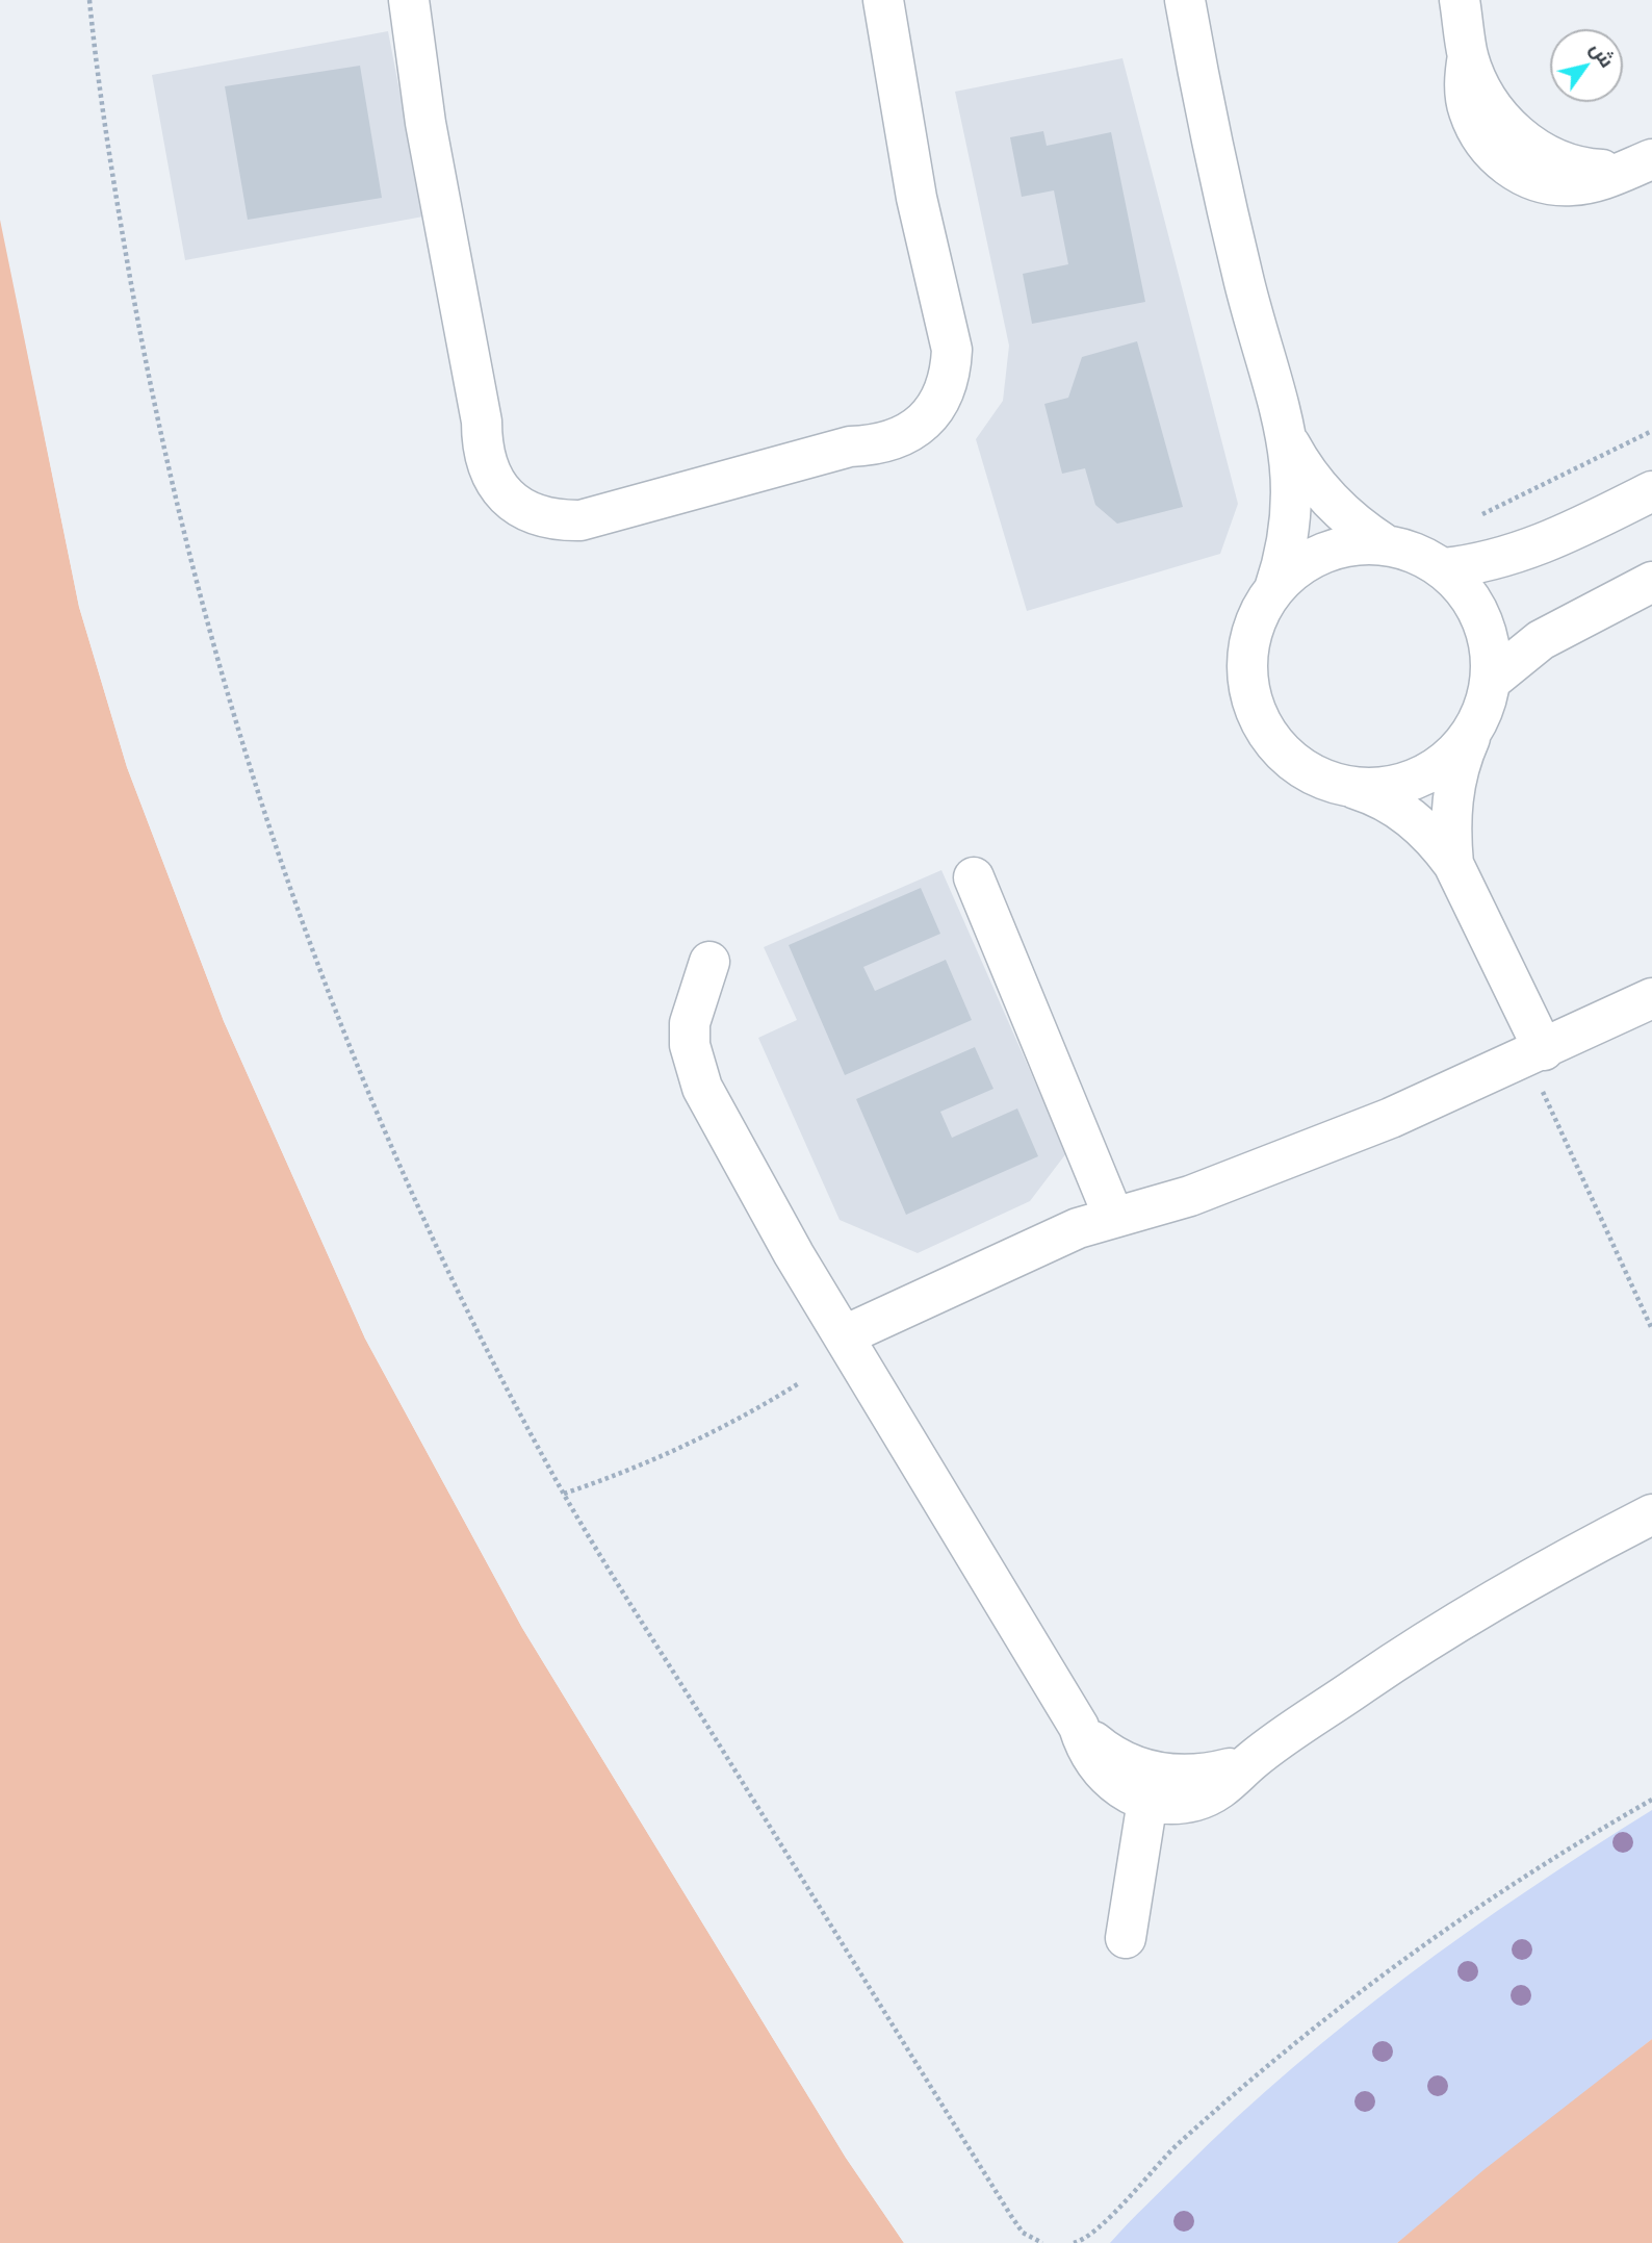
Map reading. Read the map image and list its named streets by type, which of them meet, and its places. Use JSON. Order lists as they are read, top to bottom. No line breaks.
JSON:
{"north":"top right"}
